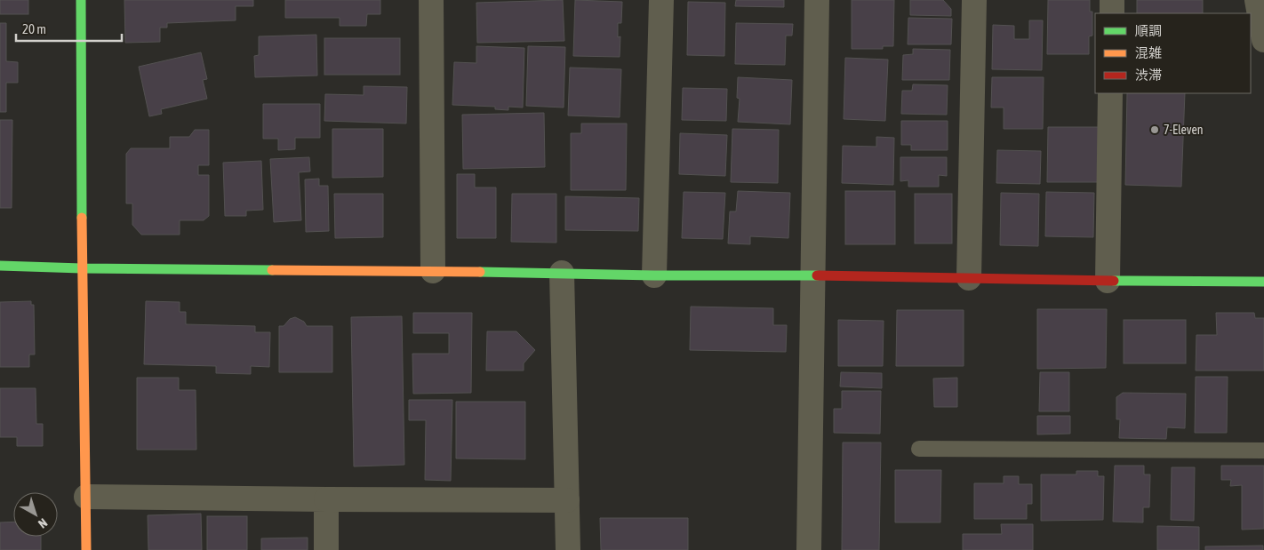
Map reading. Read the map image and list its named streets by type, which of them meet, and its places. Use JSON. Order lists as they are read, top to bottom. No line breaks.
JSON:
{"places":["7-Eleven"],"legend":["順調","混雑","渋滞"],"scale_bar":"20 m","north":"bottom right"}
